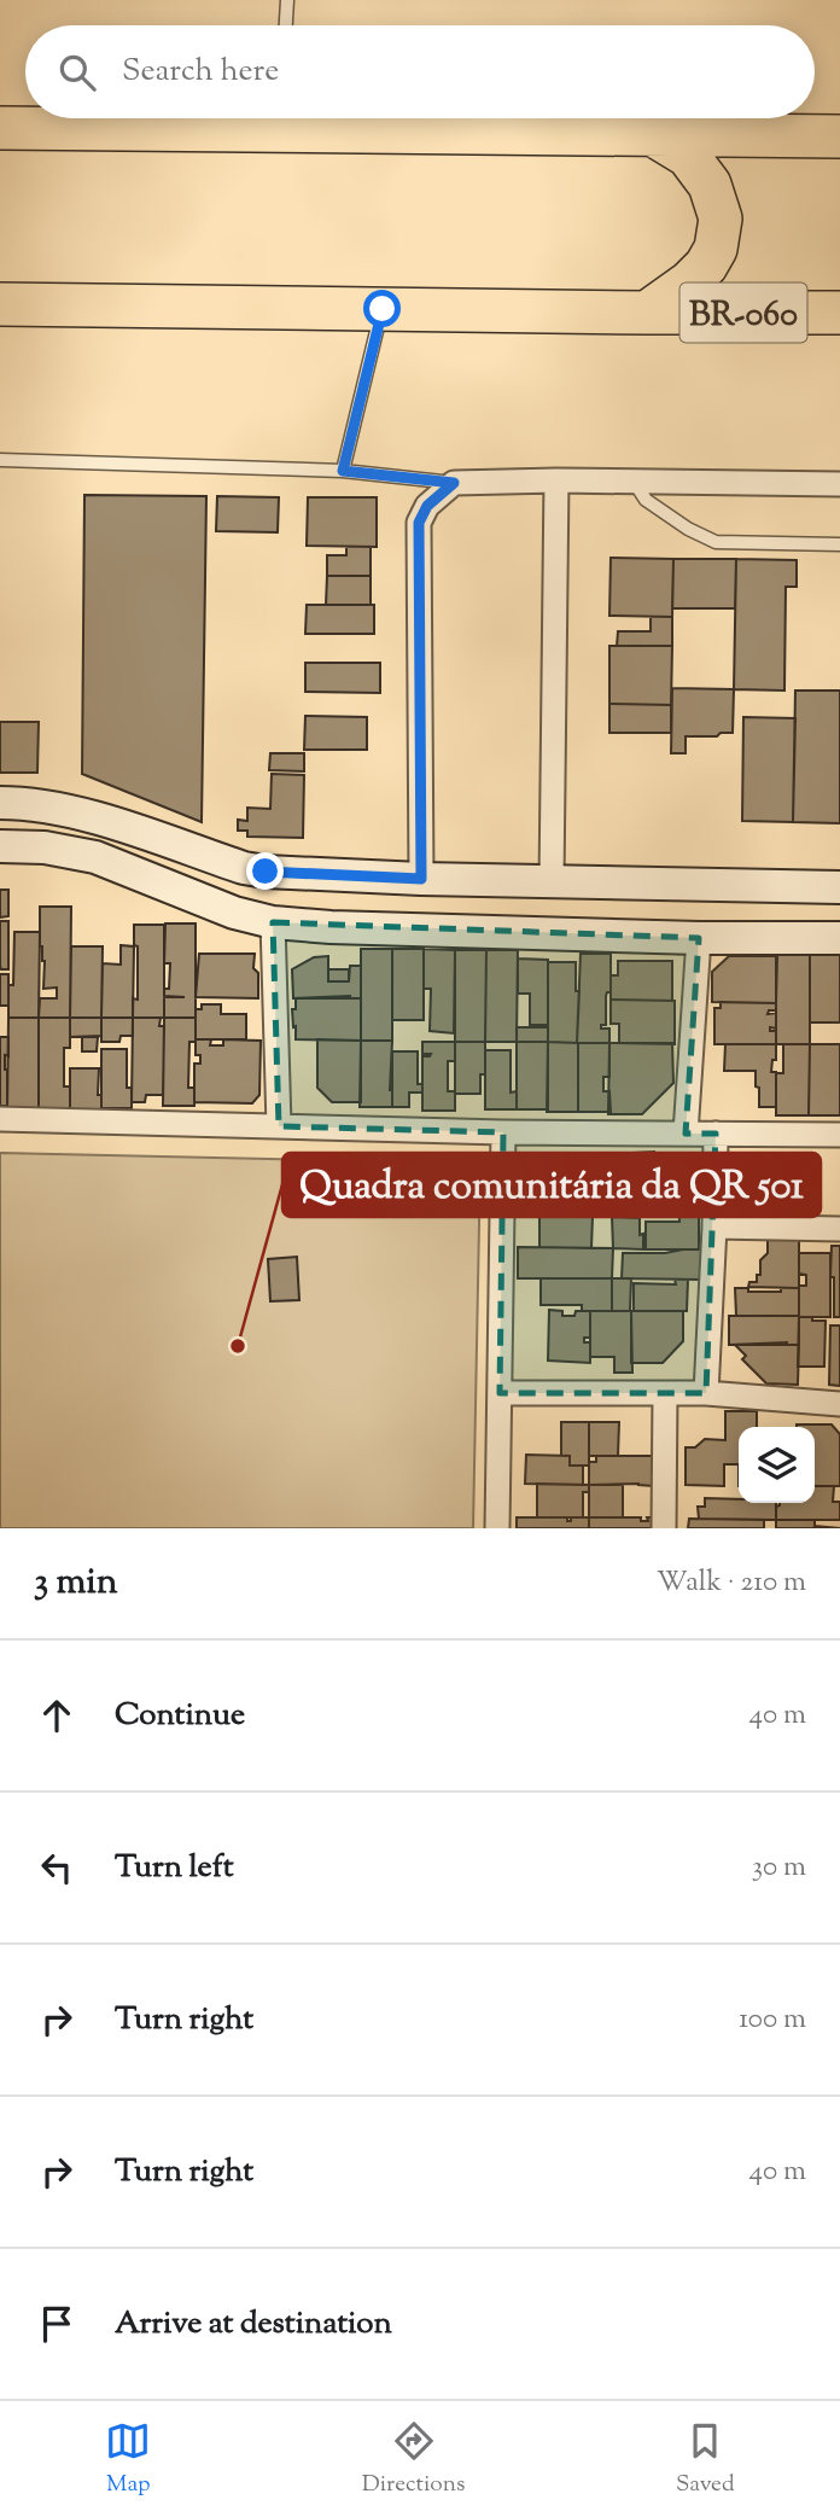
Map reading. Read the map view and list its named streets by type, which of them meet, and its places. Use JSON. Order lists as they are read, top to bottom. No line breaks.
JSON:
{"streets":{"highway":["BR-060"]},"places":["Quadra comunitária da QR 501"],"page":{"search":"Search here","heading":["3 min","Walk · 210 m"],"list":[["Continue","40 m"],["Turn left","30 m"],["Turn right","100 m"],["Turn right","40 m"],"Arrive at destination"],"nav":["Map","Directions","Saved"]}}
